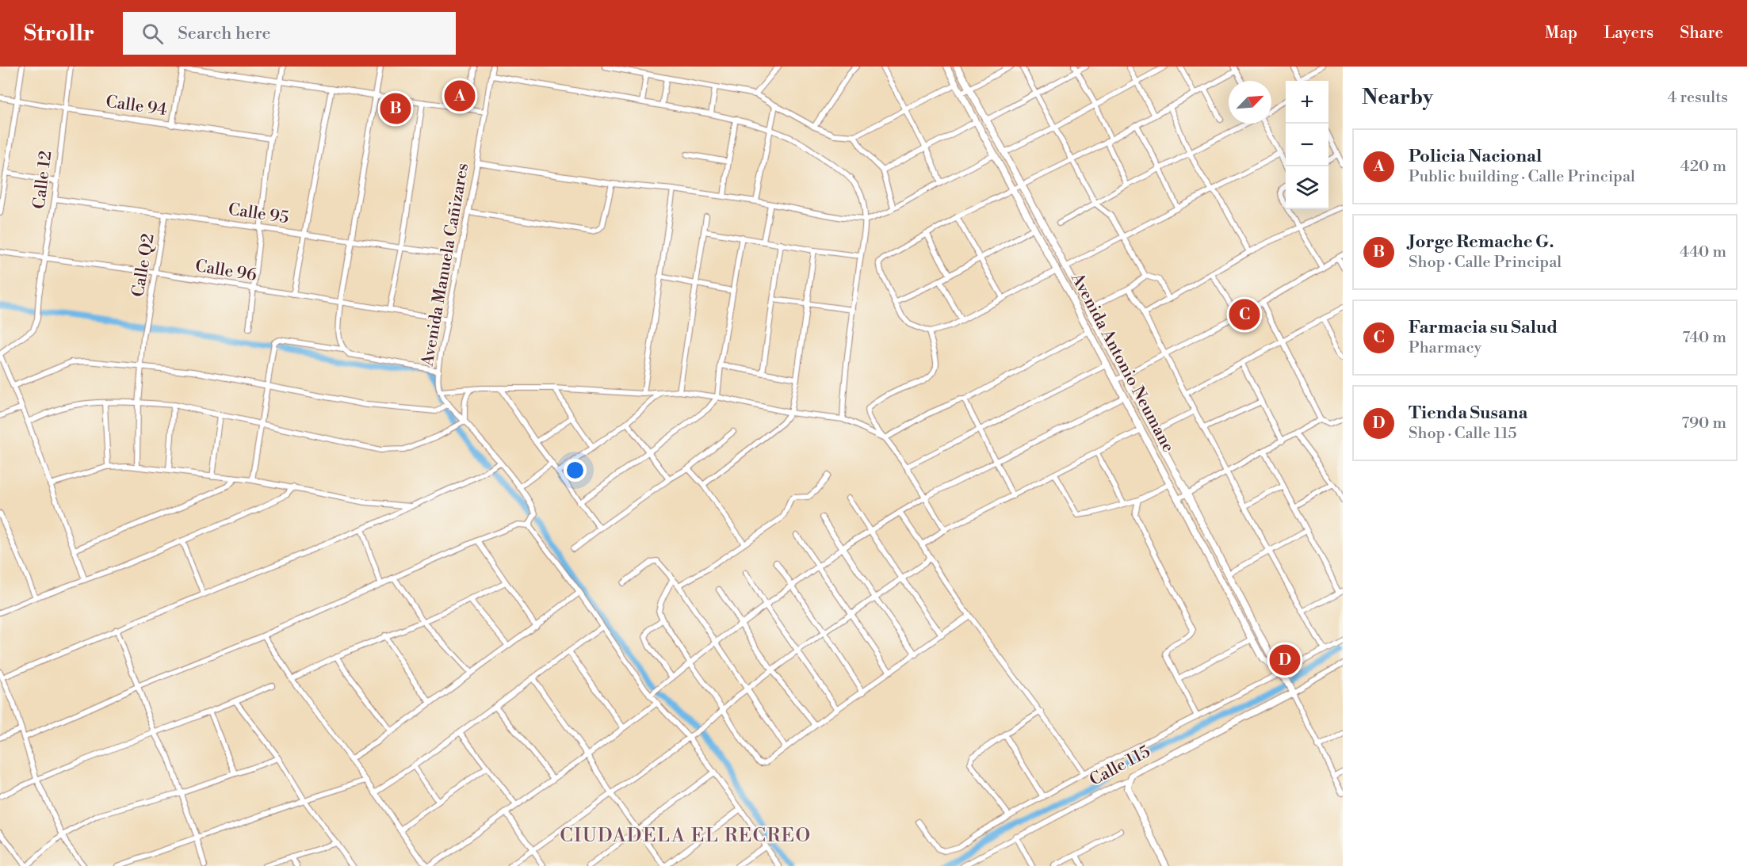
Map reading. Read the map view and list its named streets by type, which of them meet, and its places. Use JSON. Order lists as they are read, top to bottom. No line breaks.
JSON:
{"streets":{"street":["Calle 94","Calle 12","Calle 95","Avenida Manuela Cañizares","Calle Q2","Calle 96","Avenida Antonio Neumane","Calle 115"]},"crossings":[["Calle 94","Calle 12"],["Calle 12","Calle 95"],["Calle 12","Calle 96"],["Calle 95","Avenida Manuela Cañizares"],["Calle 95","Calle Q2"],["Avenida Manuela Cañizares","Calle 96"],["Calle Q2","Calle 96"],["Avenida Antonio Neumane","Calle 115"]],"districts":["CIUDADELA EL RECREO"],"north":"top right","page":{"header":"Strollr","search":"Search here","nav":["Map","Layers","Share"],"heading":["Nearby","4 results"],"pins":["A","B","C","D"],"map_buttons":["+","−"],"list":[{"mark":"A","name":"Policia Nacional","note":"Public building · Calle Principal","value":"420 m"},{"mark":"B","name":"Jorge Remache G.","note":"Shop · Calle Principal","value":"440 m"},{"mark":"C","name":"Farmacia su Salud","note":"Pharmacy","value":"740 m"},{"mark":"D","name":"Tienda Susana","note":"Shop · Calle 115","value":"790 m"}]}}
